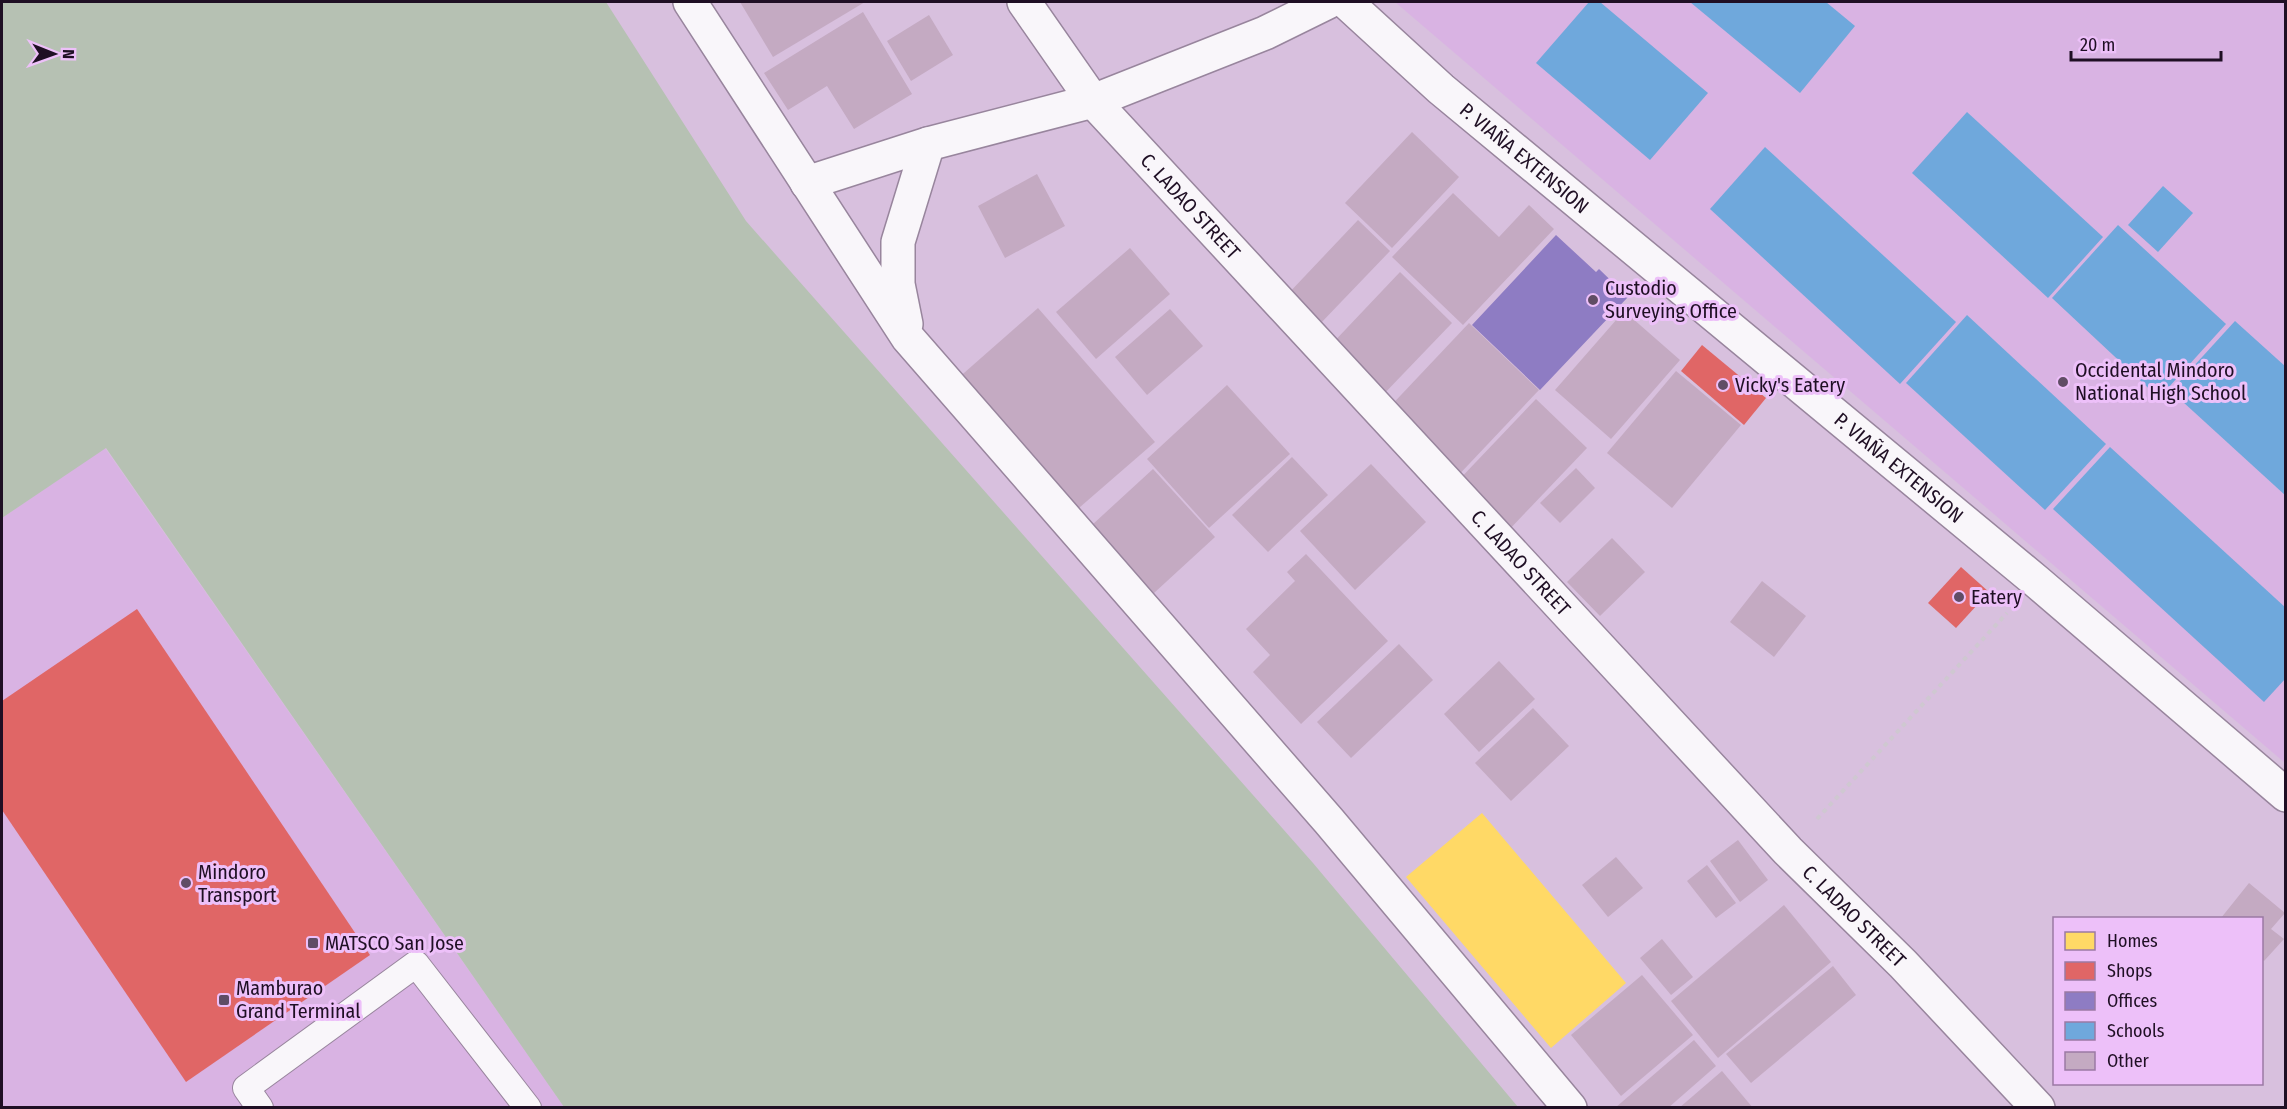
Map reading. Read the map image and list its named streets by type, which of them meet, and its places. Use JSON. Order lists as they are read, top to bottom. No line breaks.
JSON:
{"streets":{"street":["P. VIAÑA EXTENSION","C. LADAO STREET"]},"places":{"other":["Custodio Surveying Office","Occidental Mindoro National High School","Vicky's Eatery","Eatery","Mindoro Transport"],"transit":["MATSCO San Jose","Mamburao Grand Terminal"]},"legend":["Homes","Shops","Offices","Schools","Other"],"scale_bar":"20 m","north":"right"}
